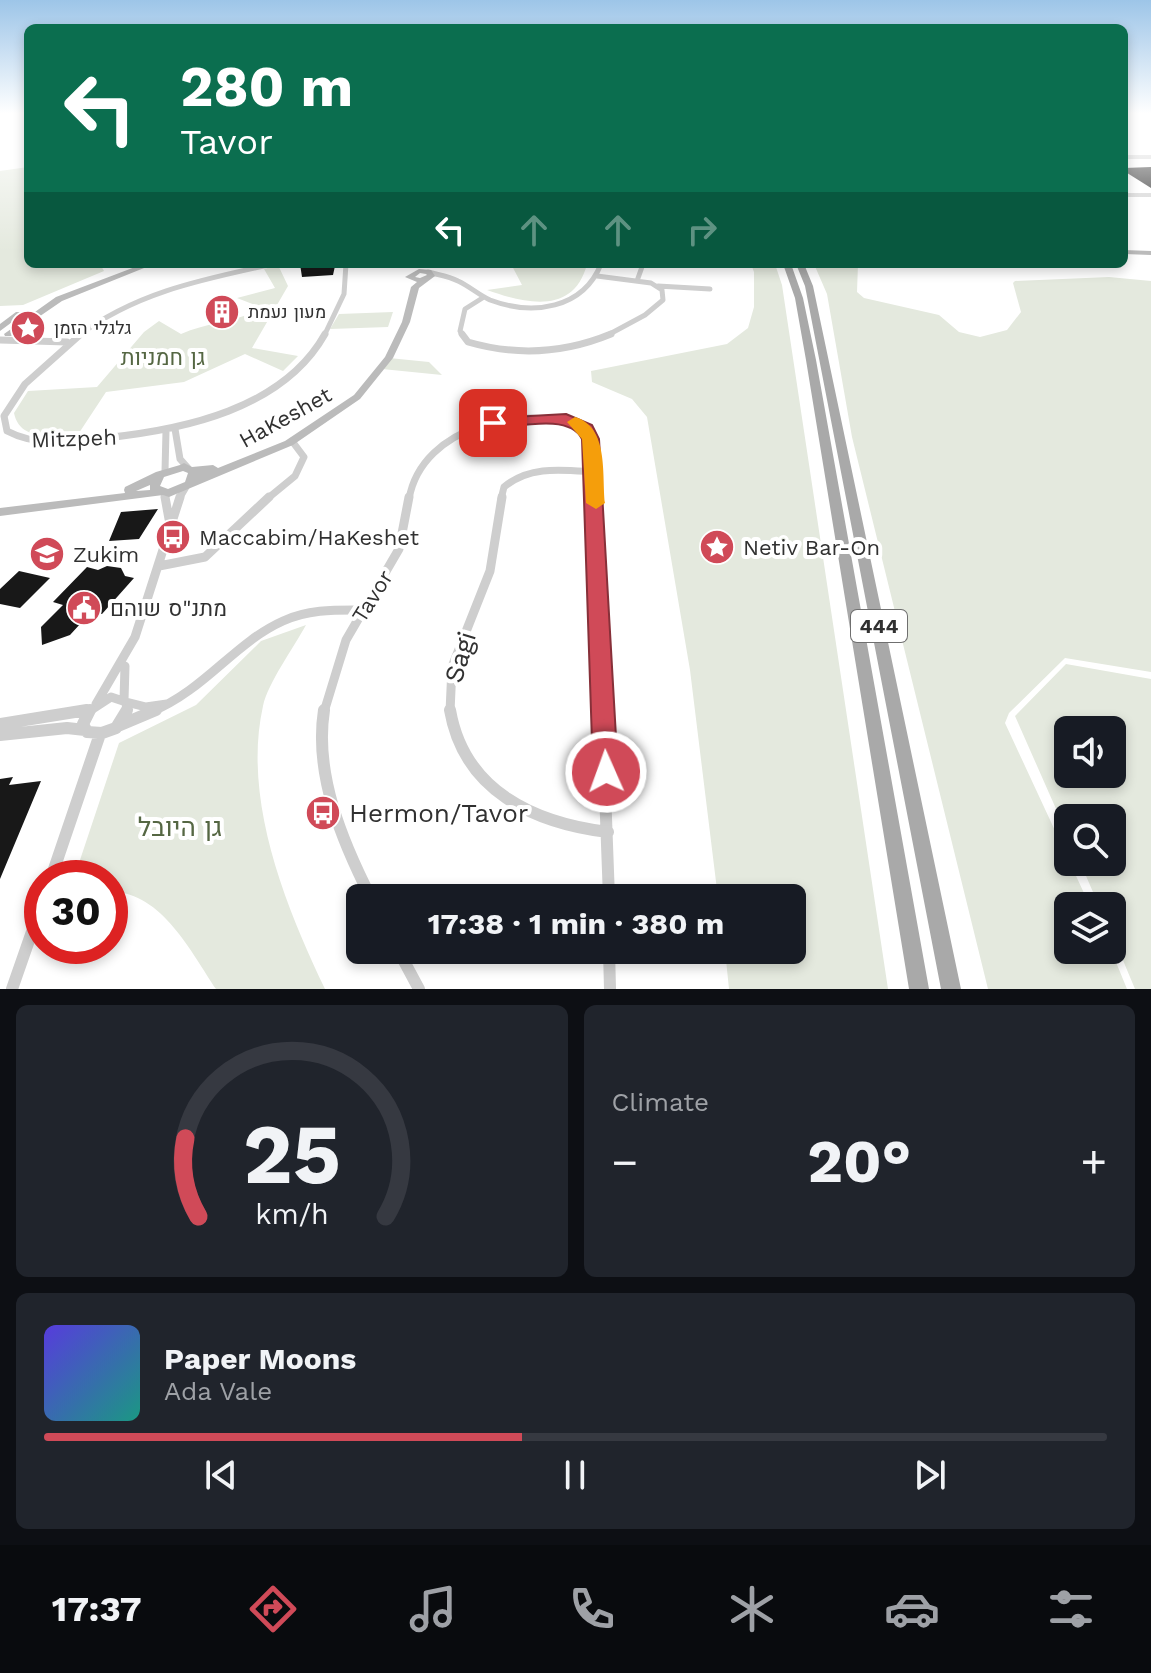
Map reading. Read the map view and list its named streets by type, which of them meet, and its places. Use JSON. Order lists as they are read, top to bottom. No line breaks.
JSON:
{"streets":{"main road":["444"],"street":["HaKeshet","Mitzpeh","Tavor","Sagi"]},"crossings":[["Tavor","Sagi"]],"parks":["גן חמניות","גן היובל"],"places":{"building":["מעון נעמת"],"place":["גלגלי הזמן","Netiv Bar-On"],"bus stop":["Maccabim/HaKeshet","Hermon/Tavor"],"school or university":["Zukim"],"public building":["מתנ\"ס שוהם"]},"page":{"turn":["280 m","Tavor"],"limit":"30","trip":"17:38 · 1 min · 380 m","tile":"Climate","heat":["−","20°","+"],"song":["Paper Moons","Ada Vale"],"tabs":"17:37","gauge":["25","km/h"]}}
